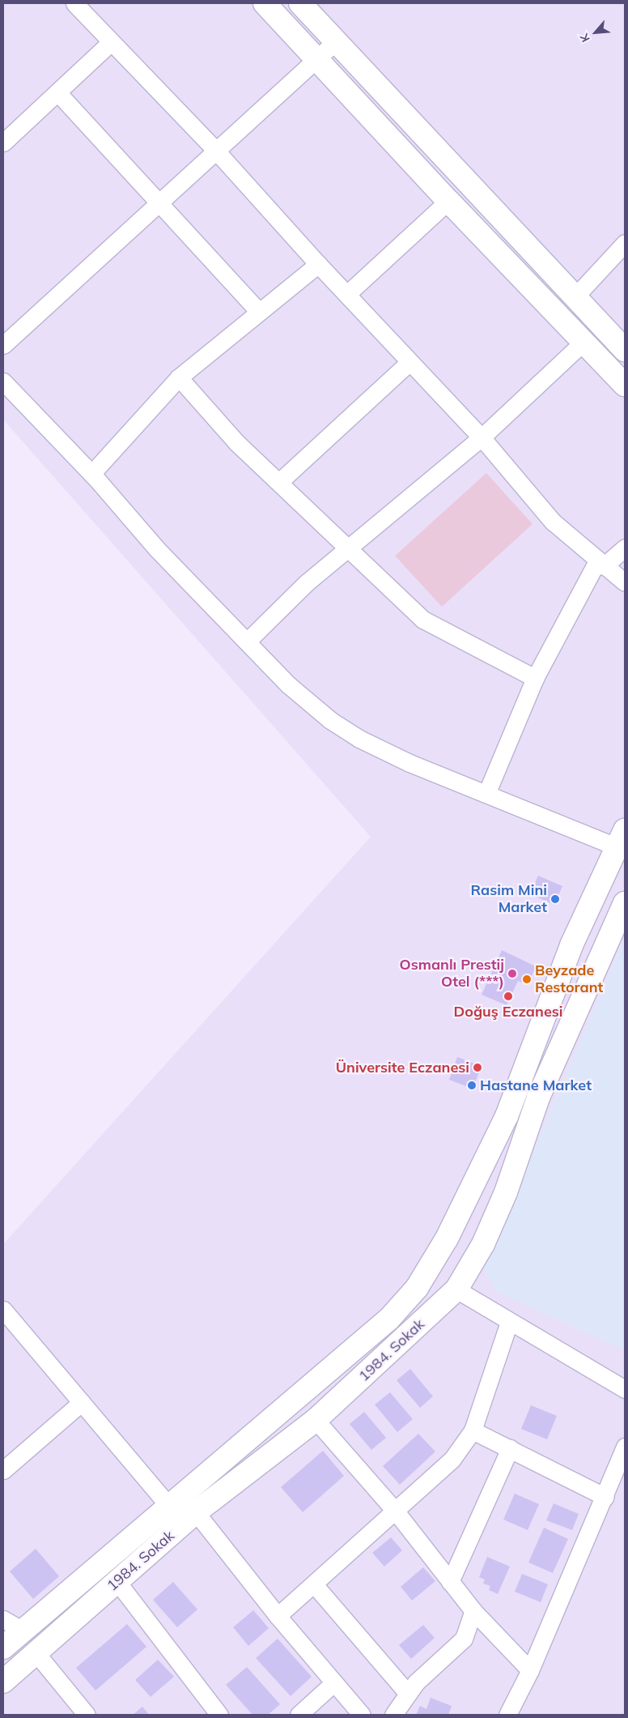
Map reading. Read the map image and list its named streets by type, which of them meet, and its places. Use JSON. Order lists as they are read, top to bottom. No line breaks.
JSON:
{"streets":{"main road":["1984. Sokak"]},"places":["Rasim Mini Market","Osmanlı Prestij Otel (***)","Beyzade Restorant","Doğuş Eczanesi","Üniversite Eczanesi","Hastane Market"],"north":"bottom left"}
